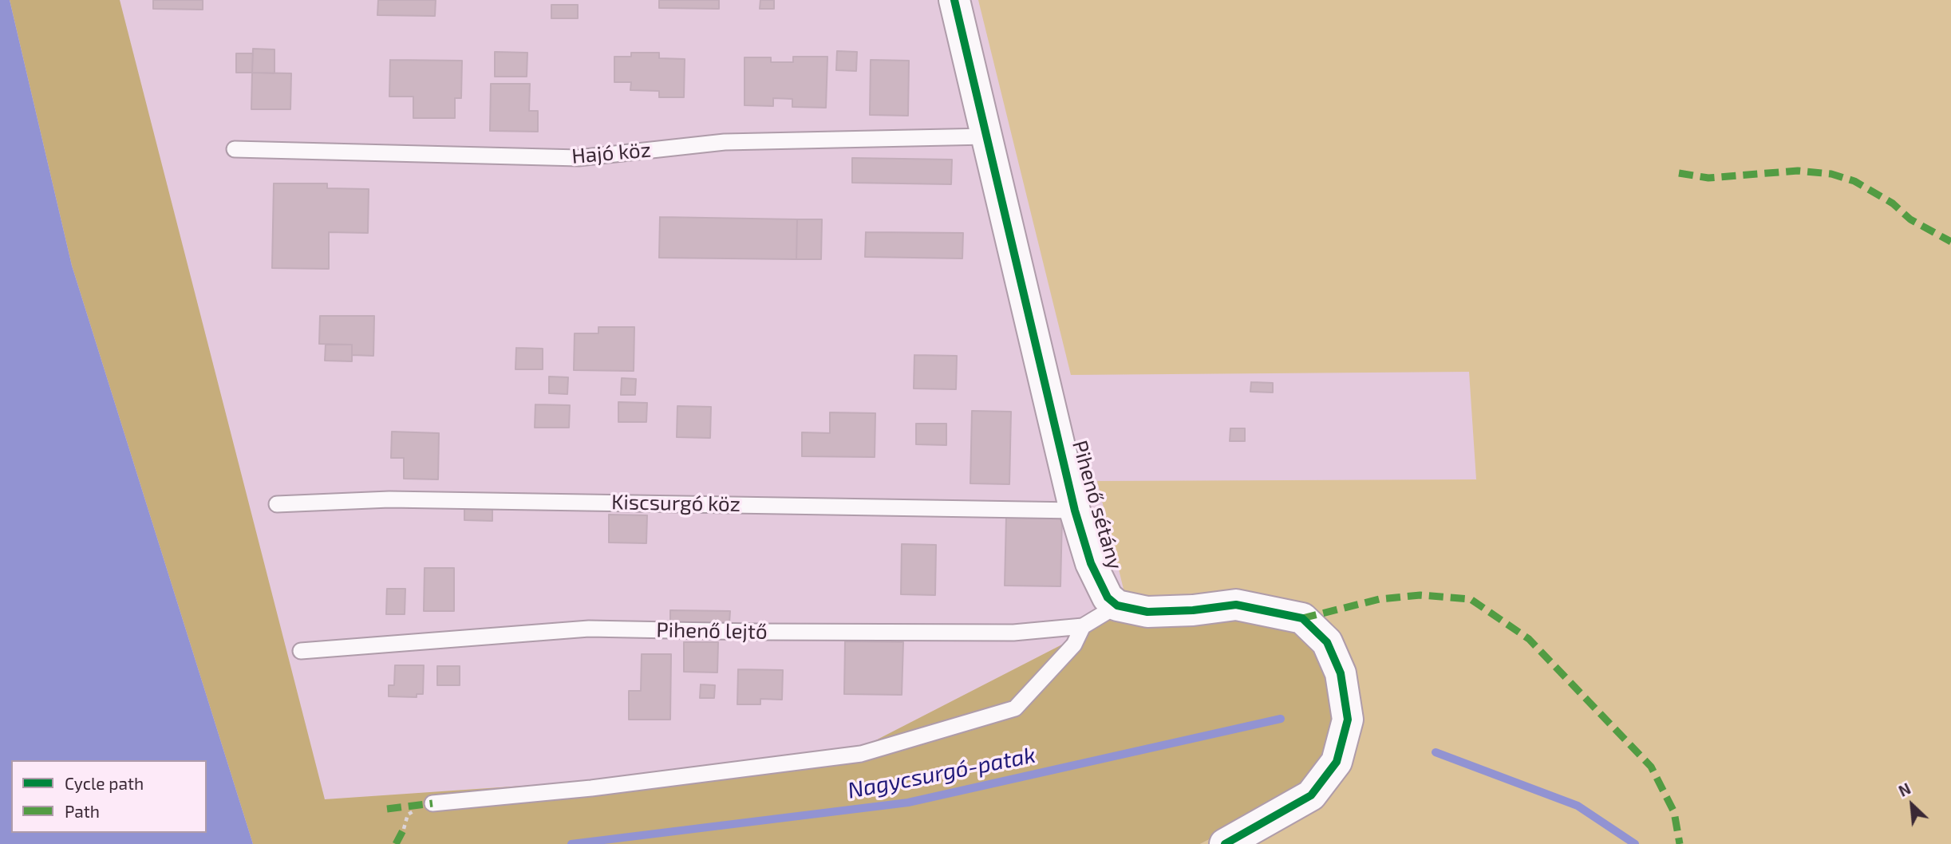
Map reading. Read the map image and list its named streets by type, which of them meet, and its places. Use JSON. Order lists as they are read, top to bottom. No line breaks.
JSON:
{"streets":{"street":["Pihenő sétány"],"lane":["Hajó köz","Kiscsurgó köz","Pihenő lejtő"]},"crossings":[["Hajó köz","Pihenő sétány"],["Kiscsurgó köz","Pihenő sétány"],["Pihenő sétány","Pihenő lejtő"]],"water":["Nagycsurgó-patak"],"legend":["Cycle path","Path"],"north":"top left"}
